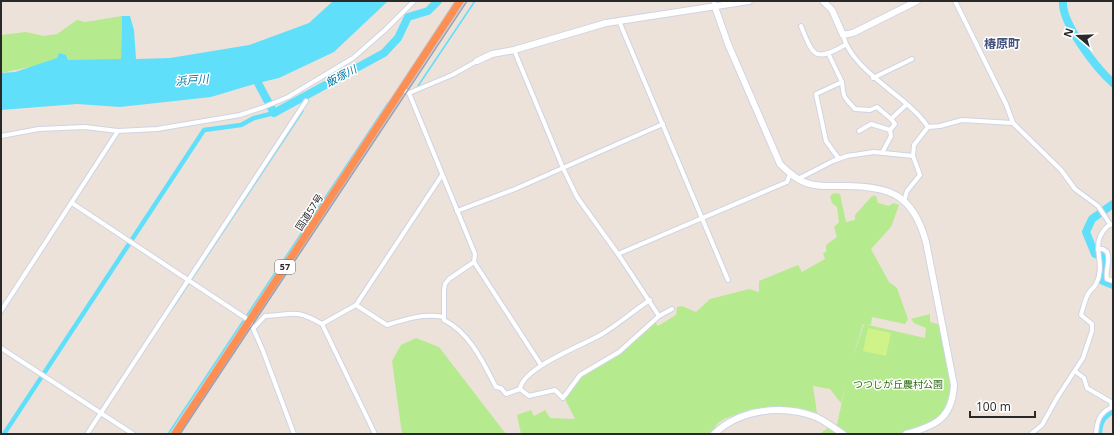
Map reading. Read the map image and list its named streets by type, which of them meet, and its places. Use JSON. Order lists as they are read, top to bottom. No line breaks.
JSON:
{"streets":{"highway":["国道57号","57"]},"districts":["椿原町"],"water":["飯塚川","浜戸川"],"parks":["つつじが丘農村公園"],"scale_bar":"100 m","north":"left"}
